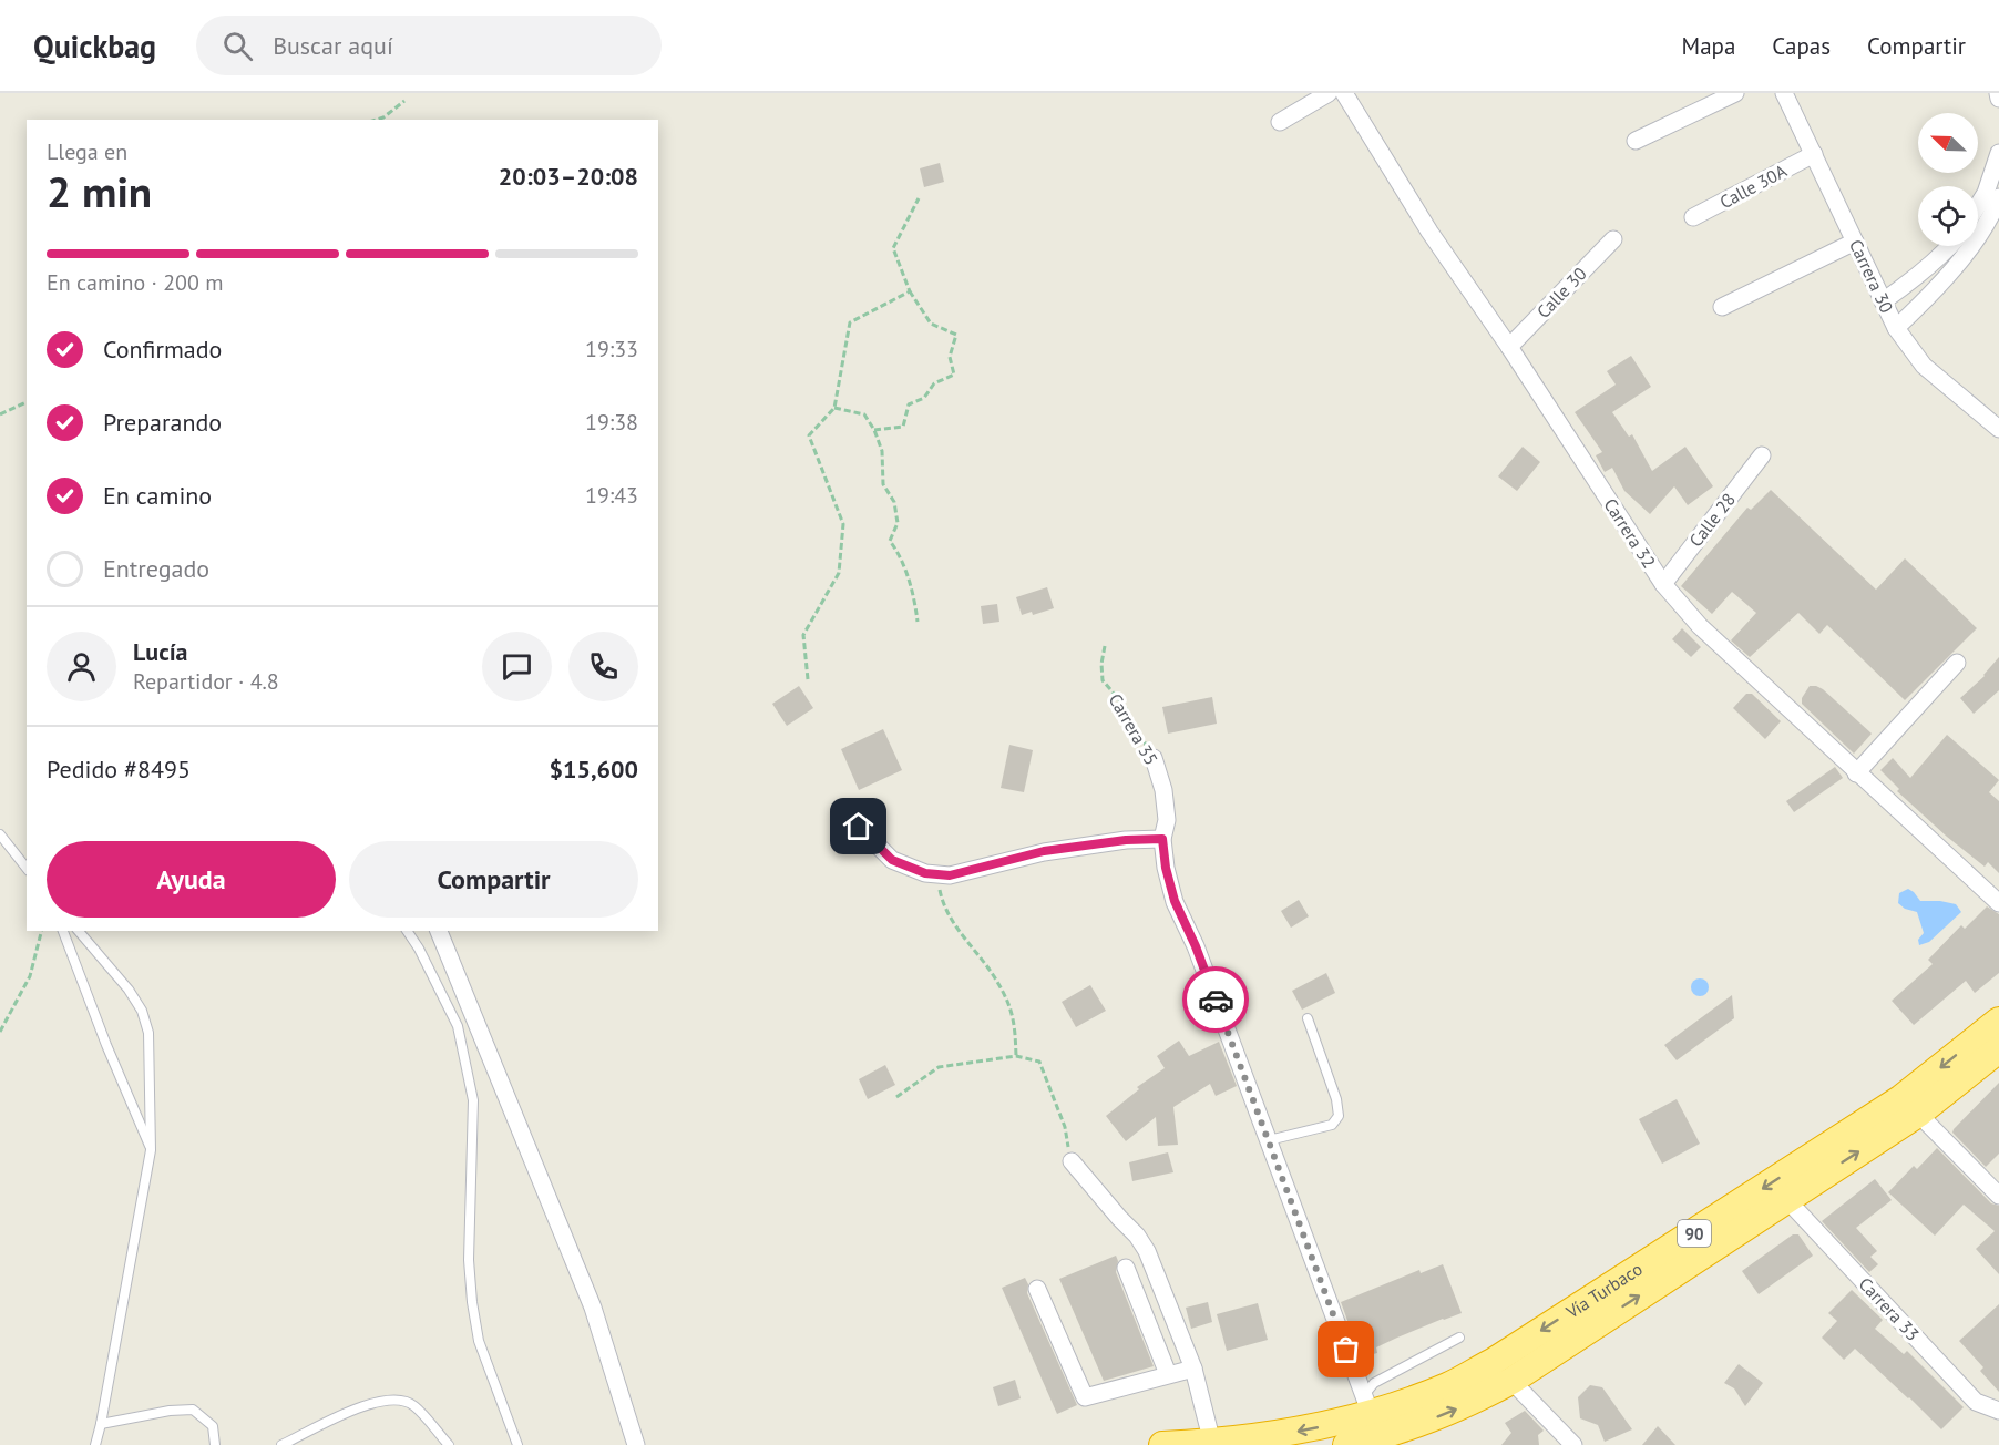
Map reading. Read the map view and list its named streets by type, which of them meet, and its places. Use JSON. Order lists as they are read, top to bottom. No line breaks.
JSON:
{"streets":{"highway":["90","Vía Turbaco"],"street":["Calle 30A","Carrera 30","Calle 30","Calle 28","Carrera 32","Carrera 35","Carrera 33"]},"crossings":[["Calle 30A","Carrera 30"],["Calle 30","Carrera 32"],["Calle 28","Carrera 32"],["Carrera 35","Vía Turbaco"],["Vía Turbaco","Carrera 33"]],"north":"top left","page":{"header":"Quickbag","search":"Buscar aquí","nav":["Mapa","Capas","Compartir"],"heading":["2 min","Llega en","20:03–20:08"],"panel":["Lucía","Repartidor · 4.8","Pedido #8495","$15,600"],"bar":"En camino · 200 m","list":[["Confirmado","19:33"],["Preparando","19:38"],["En camino","19:43"],"Entregado"],"buttons":["Ayuda","Compartir"]}}
